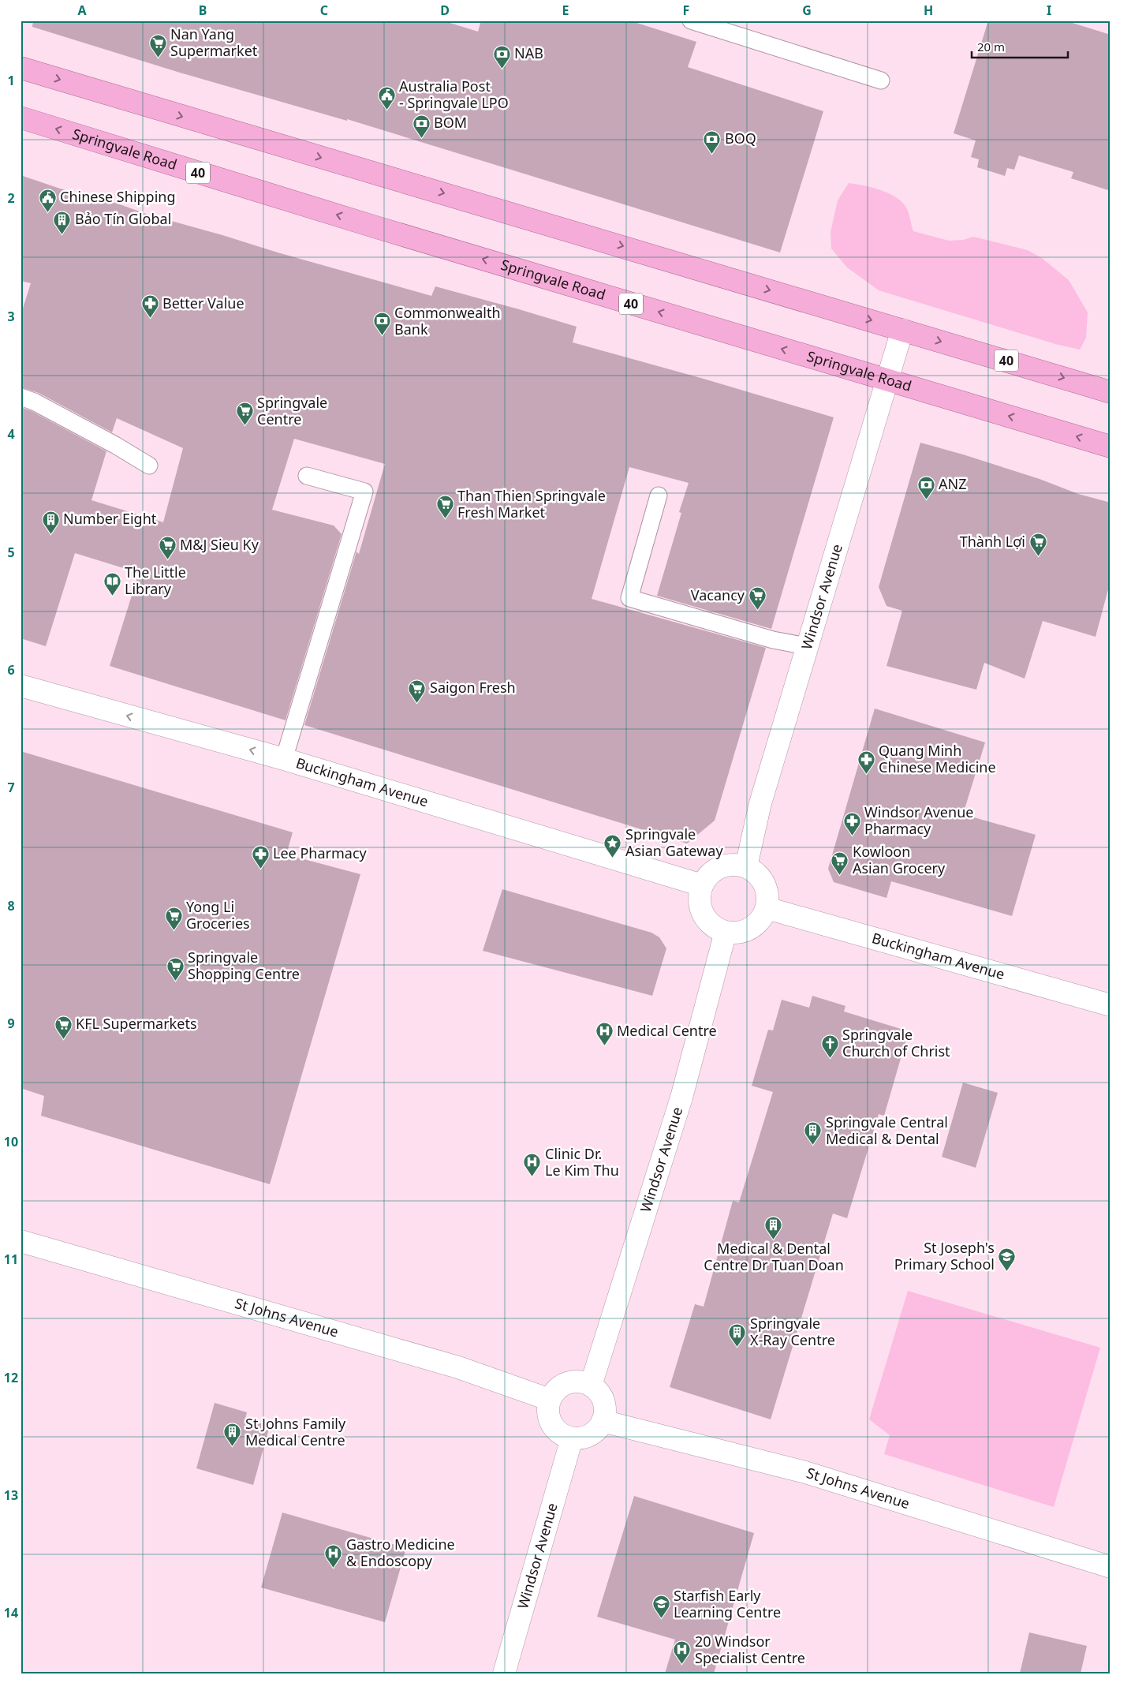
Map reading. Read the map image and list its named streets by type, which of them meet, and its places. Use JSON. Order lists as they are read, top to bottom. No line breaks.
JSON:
{"streets":{"highway":["Springvale Road","40"],"street":["Windsor Avenue","Buckingham Avenue","St Johns Avenue"]},"crossings":[["Springvale Road","Windsor Avenue"],["40","Windsor Avenue"],["Windsor Avenue","Buckingham Avenue"],["Windsor Avenue","St Johns Avenue"]],"places":{"supermarket":["Nan Yang Supermarket","Springvale Centre","Than Thien Springvale Fresh Market","Thành Lợi","M&J Sieu Ky","Vacancy","Saigon Fresh","Kowloon Asian Grocery","Yong Li Groceries","Springvale Shopping Centre","KFL Supermarkets"],"bank":["NAB","BOM","BOQ","Commonwealth Bank","ANZ"],"public building":["Australia Post - Springvale LPO","Chinese Shipping"],"building":["Bảo Tín Global","Number Eight","Springvale Central Medical & Dental","Medical & Dental Centre Dr Tuan Doan","Springvale X-Ray Centre","St Johns Family Medical Centre"],"pharmacy":["Better Value","Quang Minh Chinese Medicine","Windsor Avenue Pharmacy","Lee Pharmacy"],"library":["The Little Library"],"place":["Springvale Asian Gateway"],"hospital":["Medical Centre","Clinic Dr. Le Kim Thu","Gastro Medicine & Endoscopy","20 Windsor Specialist Centre"],"church":["Springvale Church of Christ"],"school or university":["St Joseph's Primary School","Starfish Early Learning Centre"]},"scale_bar":"20 m","grid":{"columns":["A","B","C","D","E","F","G","H","I"],"rows":["1","2","3","4","5","6","7","8","9","10","11","12","13","14"]}}
